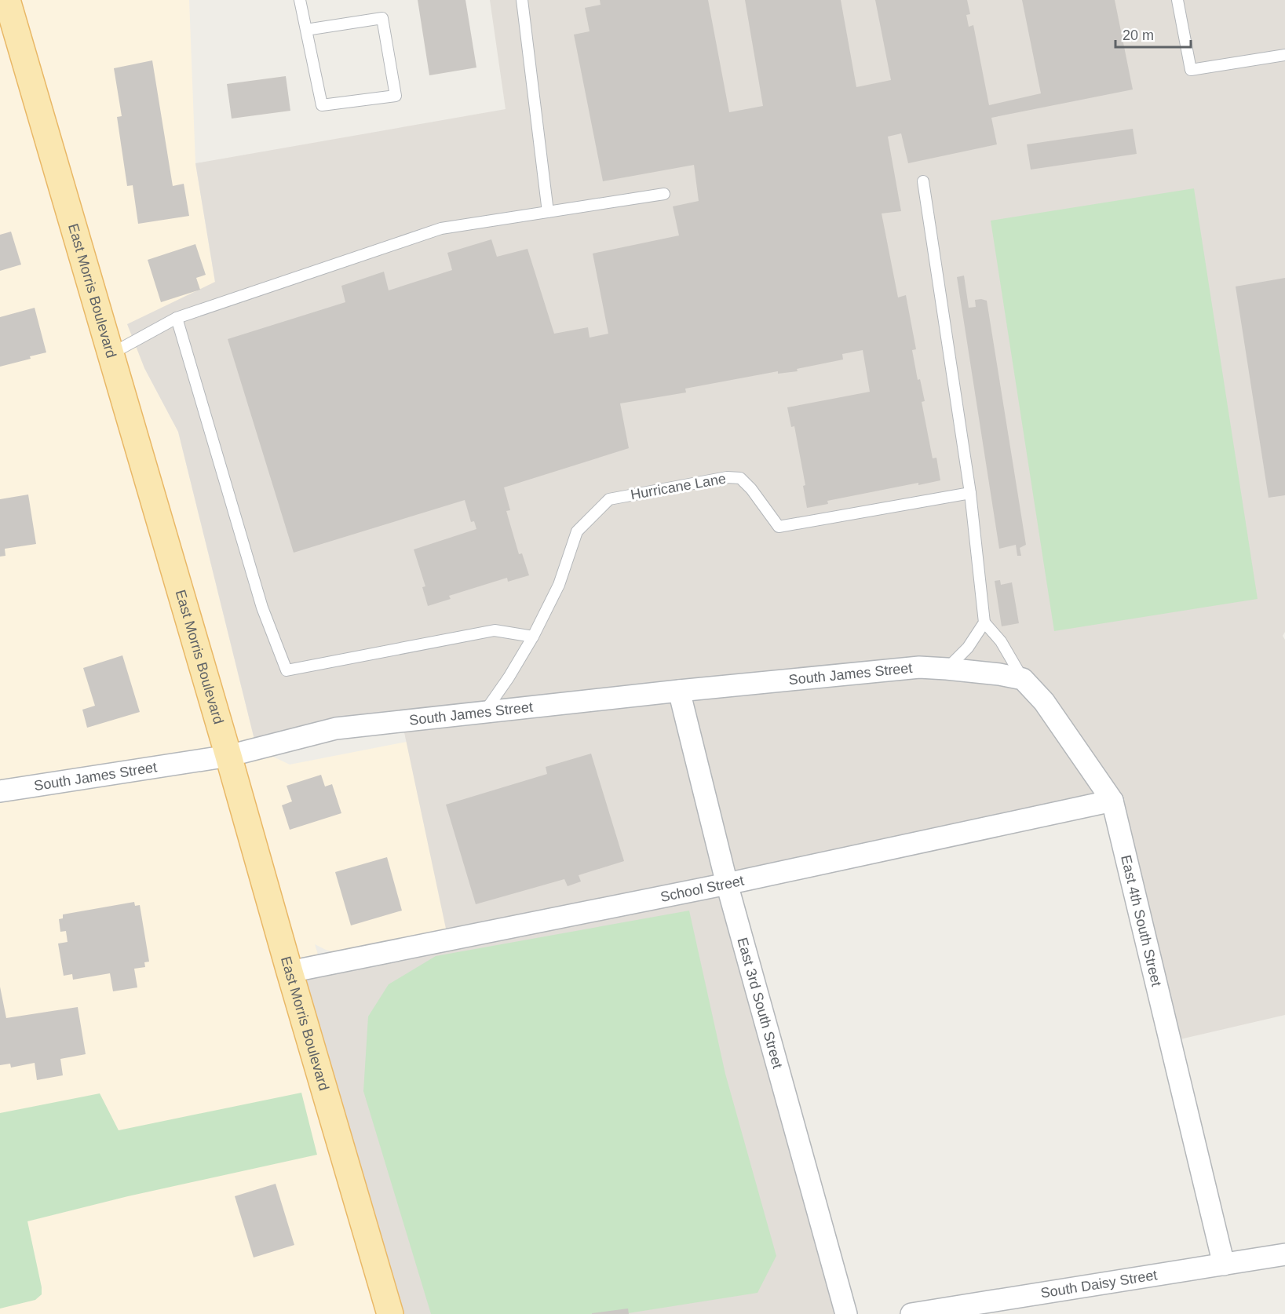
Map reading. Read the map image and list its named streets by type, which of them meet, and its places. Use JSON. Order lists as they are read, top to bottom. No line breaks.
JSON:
{"streets":{"main road":["East Morris Boulevard"],"street":["South James Street","School Street","East 4th South Street","East 3rd South Street","South Daisy Street"],"lane":["Hurricane Lane"]},"crossings":[["East Morris Boulevard","South James Street"],["East Morris Boulevard","School Street"],["Hurricane Lane","South James Street"],["South James Street","East 3rd South Street"],["School Street","East 4th South Street"],["School Street","East 3rd South Street"],["East 4th South Street","South Daisy Street"]],"scale_bar":"20 m"}
